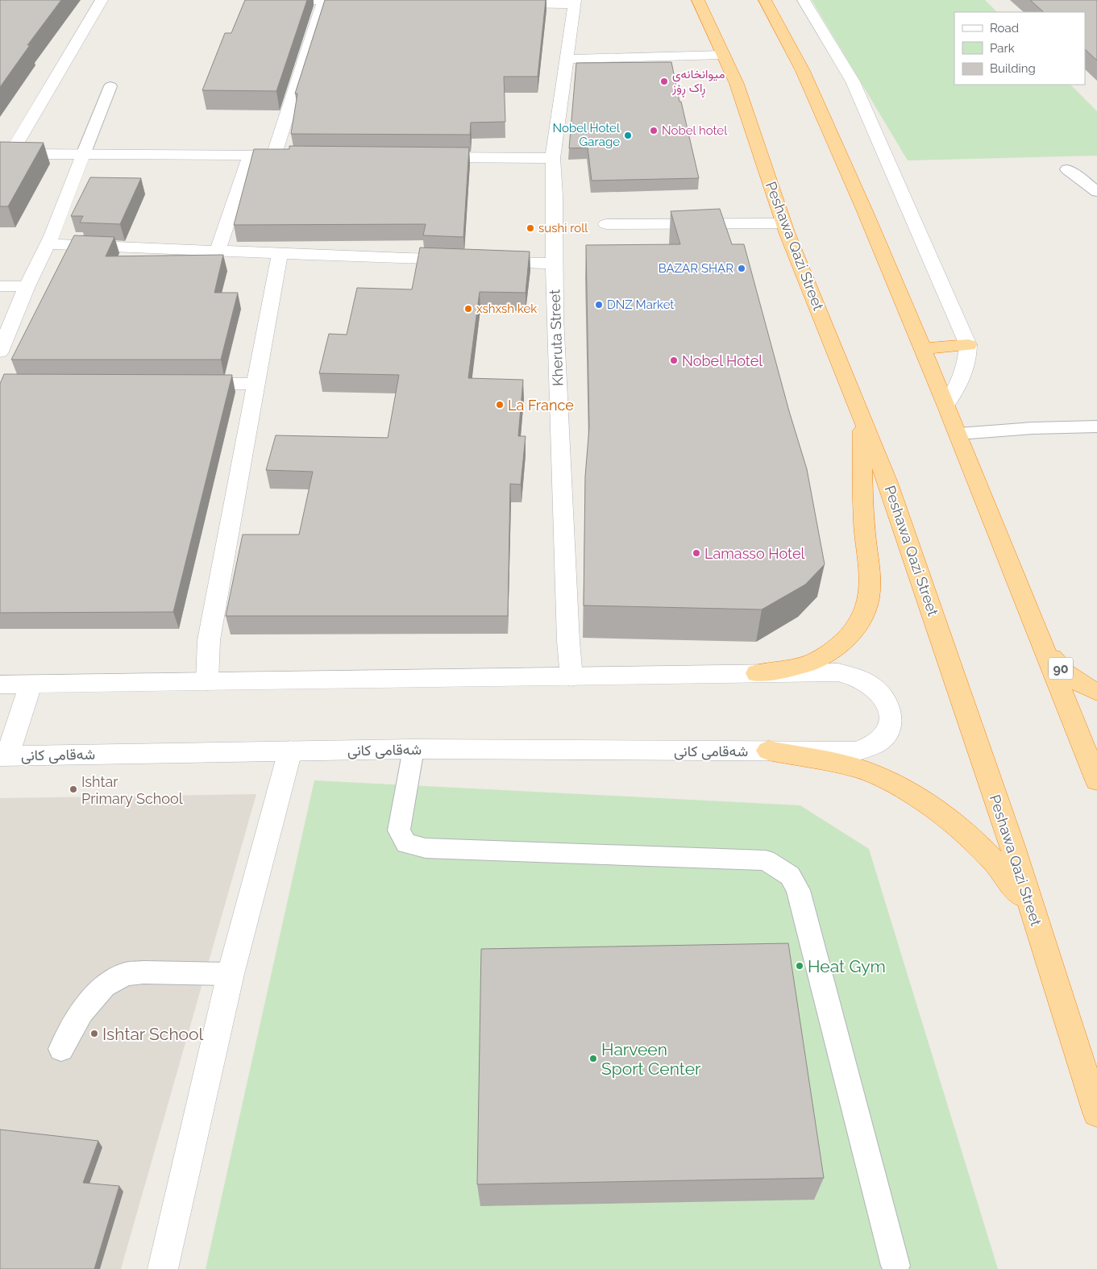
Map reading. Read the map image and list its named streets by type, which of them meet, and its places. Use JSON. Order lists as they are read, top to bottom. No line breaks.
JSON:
{"streets":{"highway":["Peshawa Qazi Street","90"],"street":["Kheruta Street","شەقامی کانی"]},"places":["میوانخانەی ڕاک ڕۆز","Nobel hotel","Nobel Hotel Garage","sushi roll","BAZAR SHAR","DNZ Market","xshxsh kek","Nobel Hotel","La France","Lamasso Hotel","Ishtar Primary School","Heat Gym","Ishtar School","Harveen Sport Center"],"legend":["Road","Park","Building"]}
